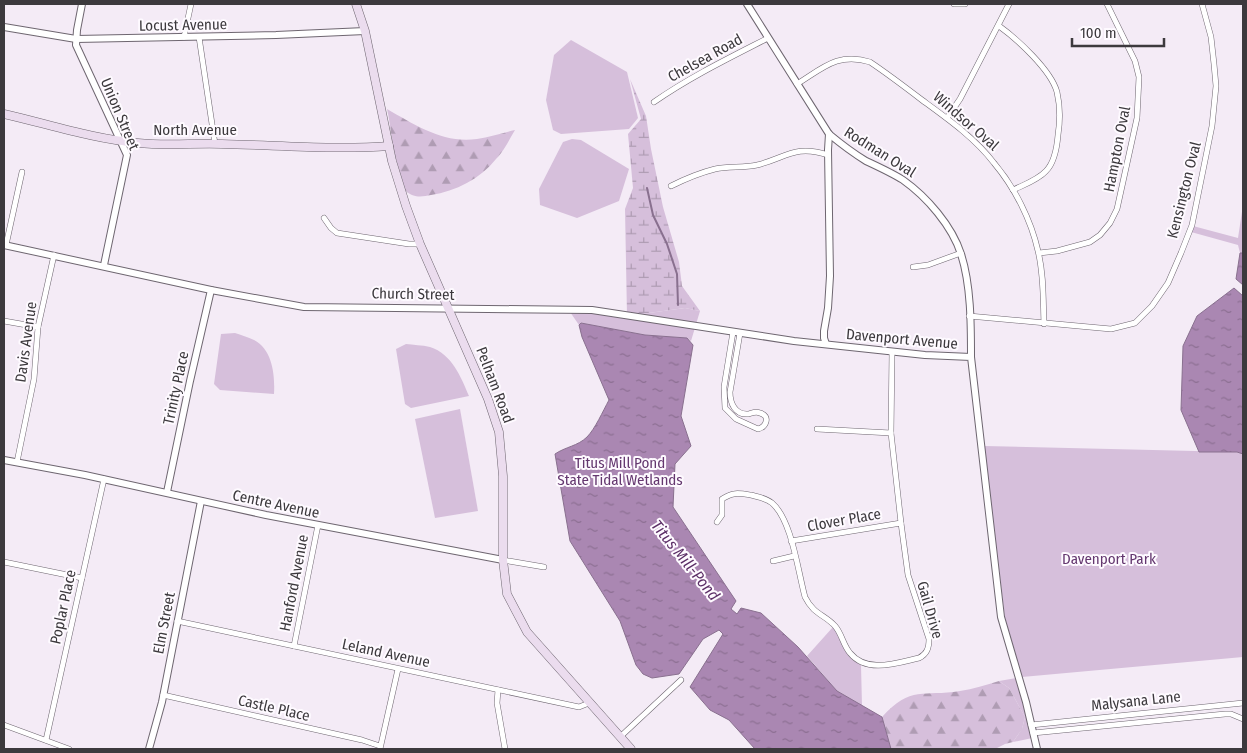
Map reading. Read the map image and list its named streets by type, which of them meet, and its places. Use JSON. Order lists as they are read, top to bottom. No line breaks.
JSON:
{"streets":{"main road":["North Avenue","Pelham Road"],"street":["Locust Avenue","Chelsea Road","Union Street","Windsor Oval","Hampton Oval","Rodman Oval","Kensington Oval","Church Street","Davenport Avenue","Davis Avenue","Trinity Place","Centre Avenue","Clover Place","Hanford Avenue","Poplar Place","Gail Drive","Elm Street","Leland Avenue","Malysana Lane","Castle Place"]},"crossings":[["Locust Avenue","Union Street"],["Locust Avenue","Pelham Road"],["Union Street","North Avenue"],["Union Street","Church Street"],["Windsor Oval","Hampton Oval"],["Windsor Oval","Kensington Oval"],["North Avenue","Pelham Road"],["Rodman Oval","Kensington Oval"],["Rodman Oval","Davenport Avenue"],["Church Street","Davenport Avenue"],["Church Street","Davis Avenue"],["Church Street","Pelham Road"],["Church Street","Trinity Place"],["Davenport Avenue","Gail Drive"],["Davenport Avenue","Malysana Lane"],["Davis Avenue","Centre Avenue"],["Pelham Road","Centre Avenue"],["Pelham Road","Leland Avenue"],["Trinity Place","Centre Avenue"],["Centre Avenue","Hanford Avenue"],["Centre Avenue","Poplar Place"],["Centre Avenue","Elm Street"],["Clover Place","Gail Drive"],["Hanford Avenue","Leland Avenue"],["Elm Street","Leland Avenue"],["Elm Street","Castle Place"]],"water":["Titus Mill-Pond"],"parks":["Titus Mill Pond State Tidal Wetlands","Davenport Park"],"scale_bar":"100 m"}
